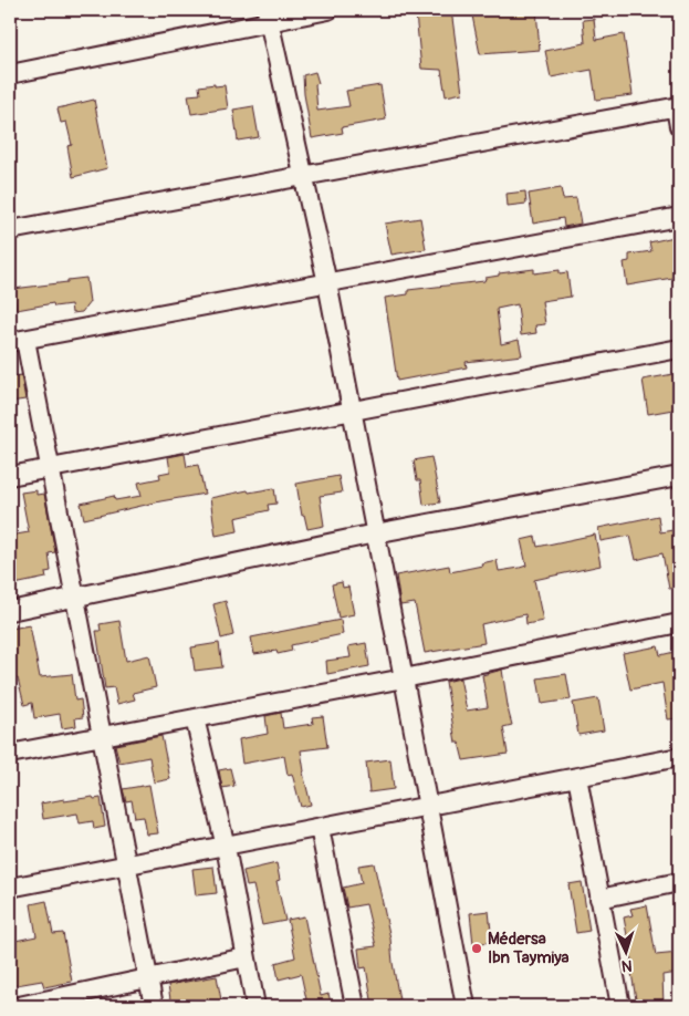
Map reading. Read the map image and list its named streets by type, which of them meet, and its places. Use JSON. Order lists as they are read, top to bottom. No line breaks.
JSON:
{"places":["Médersa Ibn Taymiya"],"north":"bottom"}
